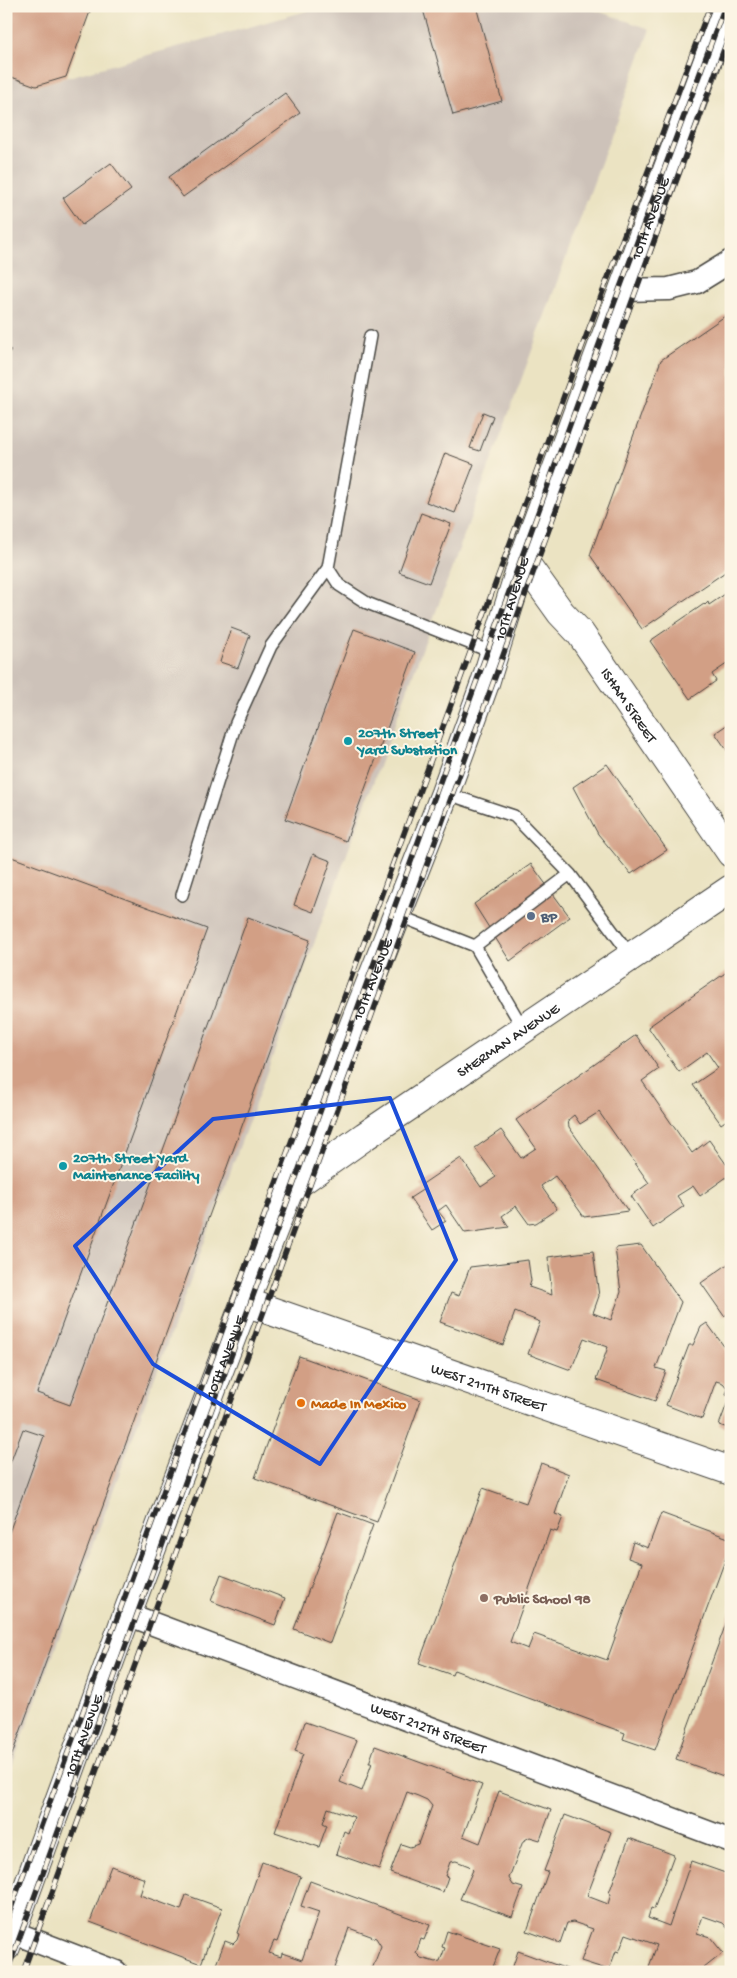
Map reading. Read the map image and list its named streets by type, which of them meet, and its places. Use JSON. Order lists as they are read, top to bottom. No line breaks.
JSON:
{"streets":{"main road":["10TH AVENUE","ISHAM STREET","SHERMAN AVENUE","WEST 211TH STREET"],"street":["WEST 212TH STREET"]},"crossings":[["10TH AVENUE","ISHAM STREET"],["10TH AVENUE","SHERMAN AVENUE"],["10TH AVENUE","WEST 211TH STREET"],["10TH AVENUE","WEST 212TH STREET"]],"places":["207th Street Yard Substation","BP","207th Street Yard Maintenance Facility","Made In Mexico","Public School 98"]}
